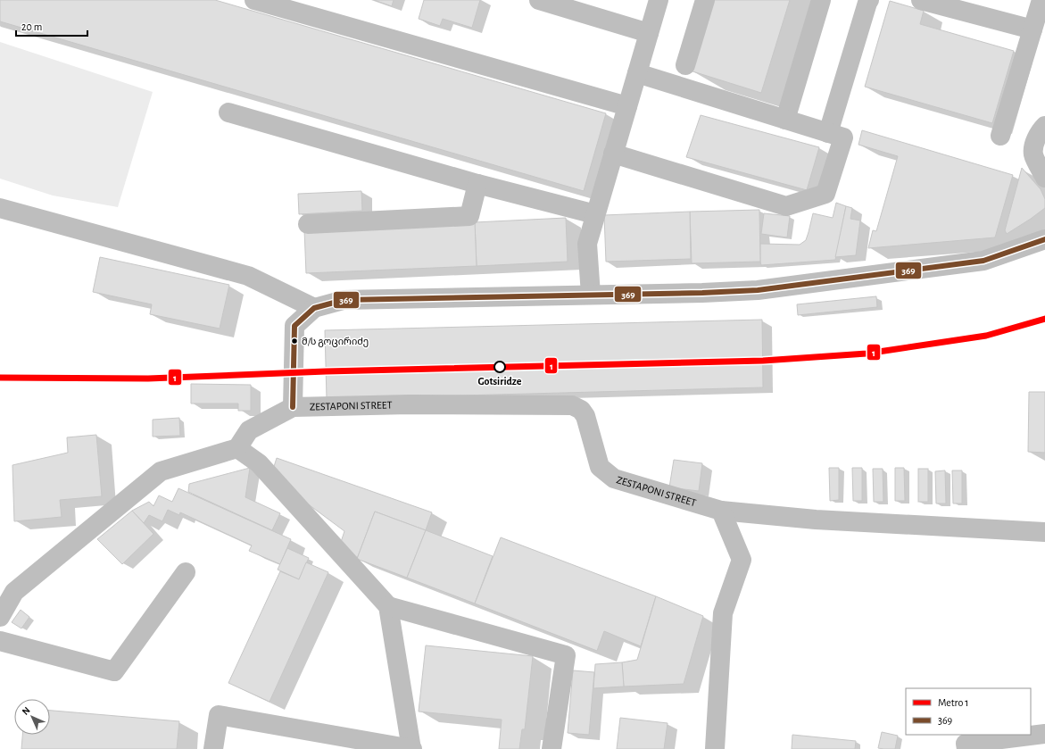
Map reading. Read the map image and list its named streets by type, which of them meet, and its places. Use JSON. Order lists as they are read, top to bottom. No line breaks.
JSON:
{"streets":{"street":["ZESTAPONI STREET"]},"places":["მ/ს გოცირიძე","Gotsiridze"],"lines":["transit line 369","metro line 1"],"legend":["Metro 1","369"],"scale_bar":"20 m","north":"top left"}
